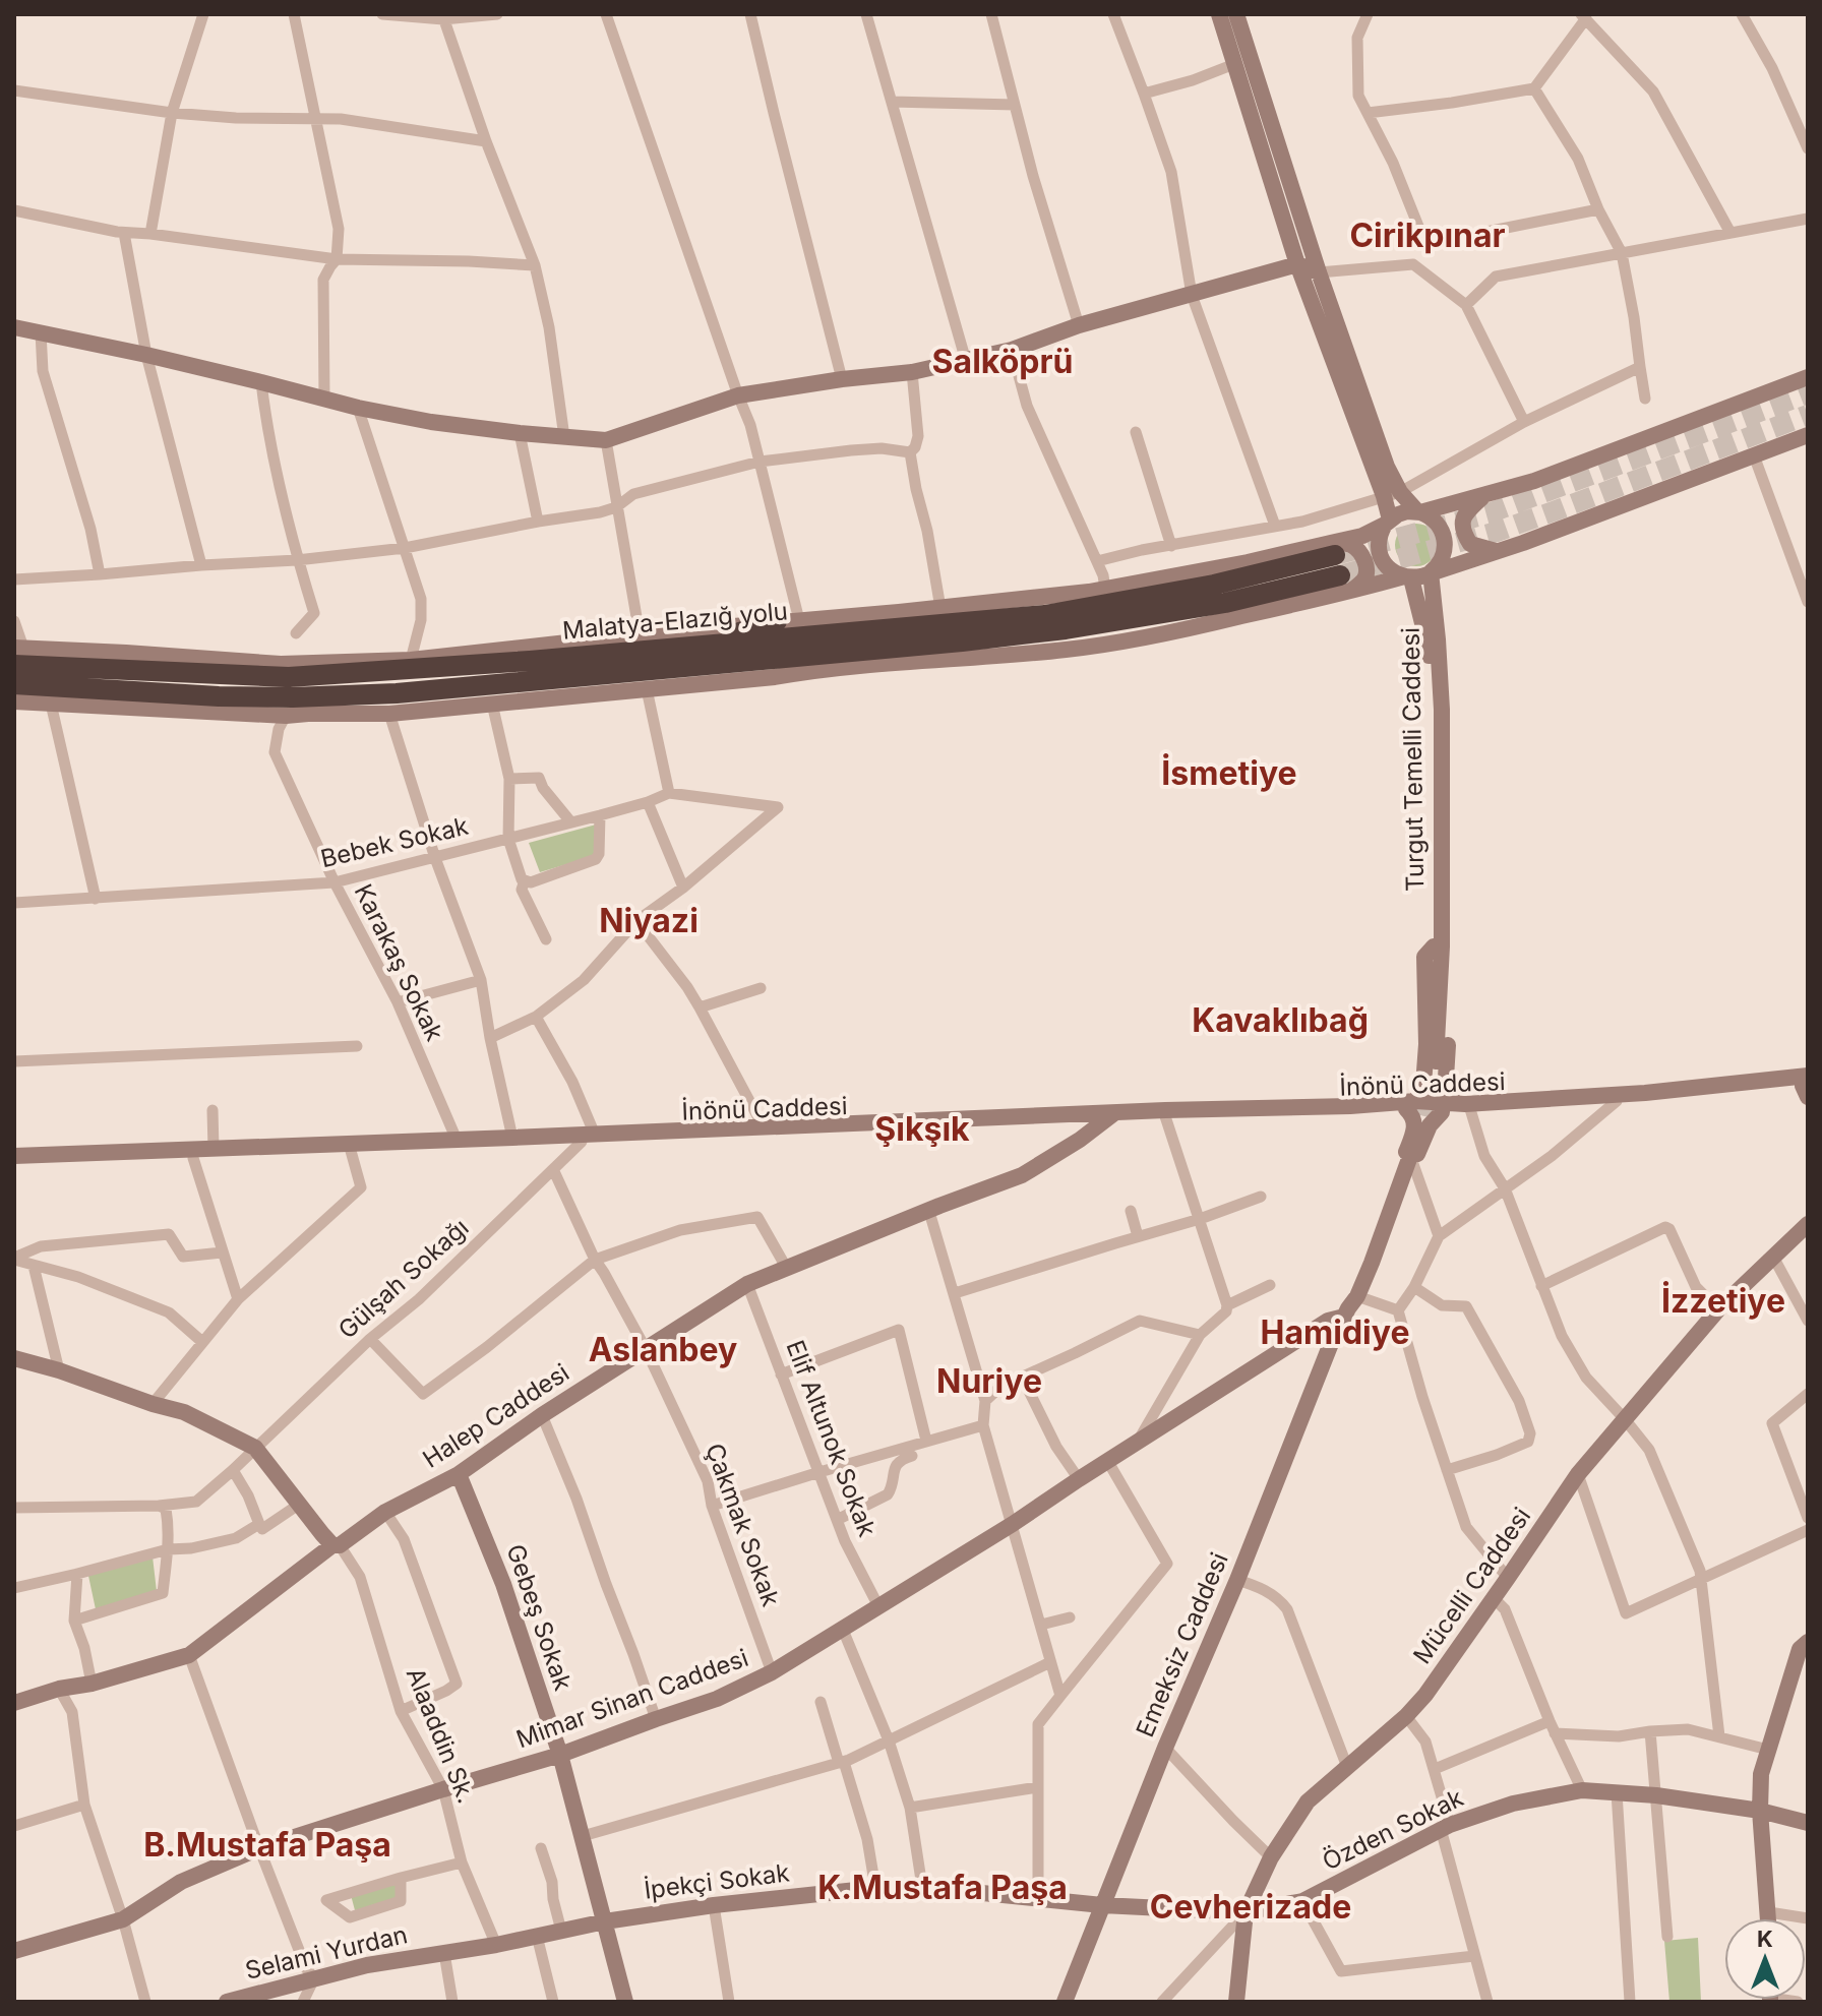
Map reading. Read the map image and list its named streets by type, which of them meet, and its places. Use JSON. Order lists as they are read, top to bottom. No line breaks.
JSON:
{"streets":{"highway":["Malatya-Elazığ yolu"],"main road":["Turgut Temelli Caddesi","İnönü Caddesi","Halep Caddesi","Mücelli Caddesi","Gebeş Sokak","Emeksiz Caddesi","Mimar Sinan Caddesi","Özden Sokak","İpekçi Sokak","Selami Yurdan"],"street":["Bebek Sokak","Karakaş Sokak","Gülşah Sokağı","Elif Altunok Sokak","Çakmak Sokak","Alaaddin Sk."]},"crossings":[["Turgut Temelli Caddesi","İnönü Caddesi"],["Bebek Sokak","Karakaş Sokak"],["Karakaş Sokak","İnönü Caddesi"],["İnönü Caddesi","Gülşah Sokağı"],["İnönü Caddesi","Halep Caddesi"],["İnönü Caddesi","Emeksiz Caddesi"],["Gülşah Sokağı","Çakmak Sokak"],["Halep Caddesi","Elif Altunok Sokak"],["Halep Caddesi","Çakmak Sokak"],["Halep Caddesi","Gebeş Sokak"],["Halep Caddesi","Alaaddin Sk."],["Elif Altunok Sokak","Mimar Sinan Caddesi"],["Çakmak Sokak","Mimar Sinan Caddesi"],["Mücelli Caddesi","Özden Sokak"],["Gebeş Sokak","Mimar Sinan Caddesi"],["Gebeş Sokak","İpekçi Sokak"],["Emeksiz Caddesi","Mimar Sinan Caddesi"],["Emeksiz Caddesi","Özden Sokak"],["Emeksiz Caddesi","İpekçi Sokak"],["Mimar Sinan Caddesi","Alaaddin Sk."],["Alaaddin Sk.","İpekçi Sokak"],["Özden Sokak","İpekçi Sokak"],["İpekçi Sokak","Selami Yurdan"]],"districts":["Cirikpınar","Salköprü","İsmetiye","Niyazi","Kavaklıbağ","Şıkşık","İzzetiye","Hamidiye","Aslanbey","Nuriye","B.Mustafa Paşa","K.Mustafa Paşa","Cevherizade"],"north":"top"}
